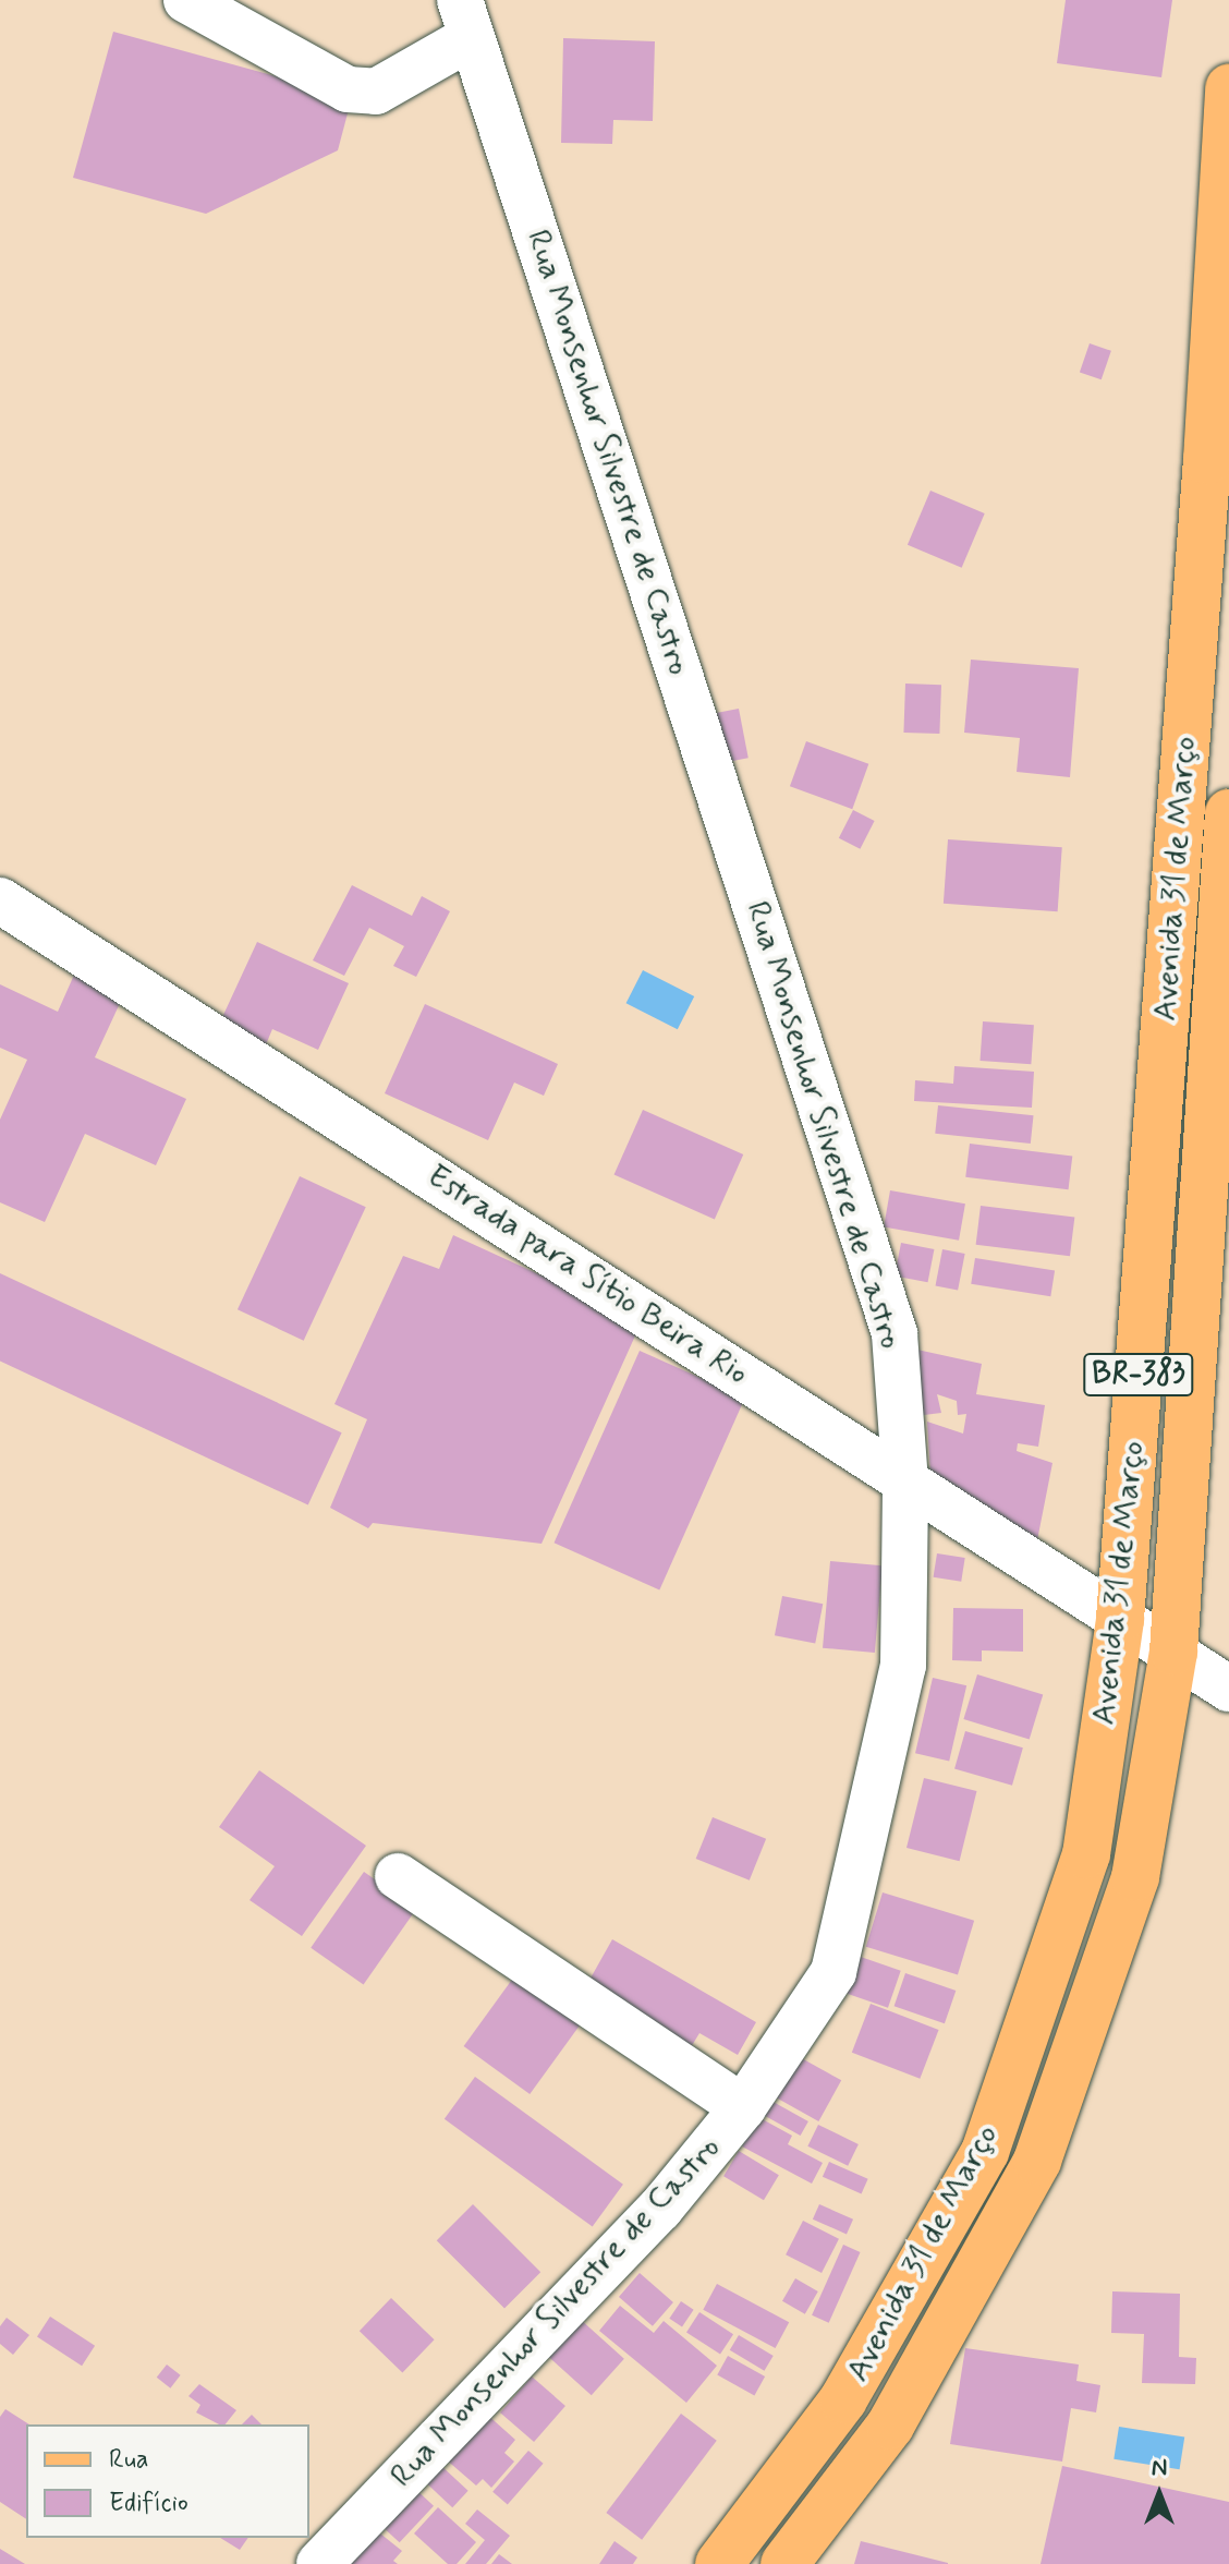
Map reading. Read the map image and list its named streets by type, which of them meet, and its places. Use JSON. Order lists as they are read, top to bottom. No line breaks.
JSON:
{"streets":{"main road":["Avenida 31 de Março","BR-383"],"street":["Rua Monsenhor Silvestre de Castro","Estrada para Sítio Beira Rio"]},"crossings":[["Rua Monsenhor Silvestre de Castro","Estrada para Sítio Beira Rio"],["Avenida 31 de Março","Estrada para Sítio Beira Rio"]],"legend":["Rua","Edifício"],"north":"top"}
